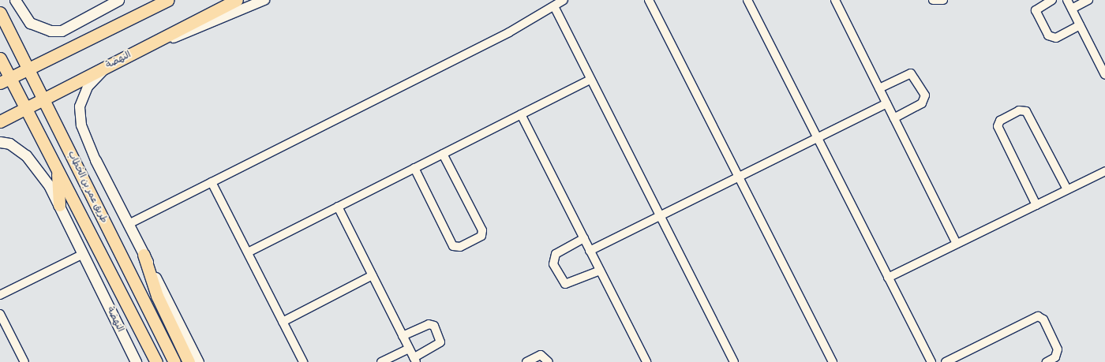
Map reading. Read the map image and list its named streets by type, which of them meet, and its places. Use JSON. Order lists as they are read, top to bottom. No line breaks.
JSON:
{"streets":{"main road":["النهضة","طريق عمر بن الخطاب"]},"crossings":[["النهضة","طريق عمر بن الخطاب"]]}
